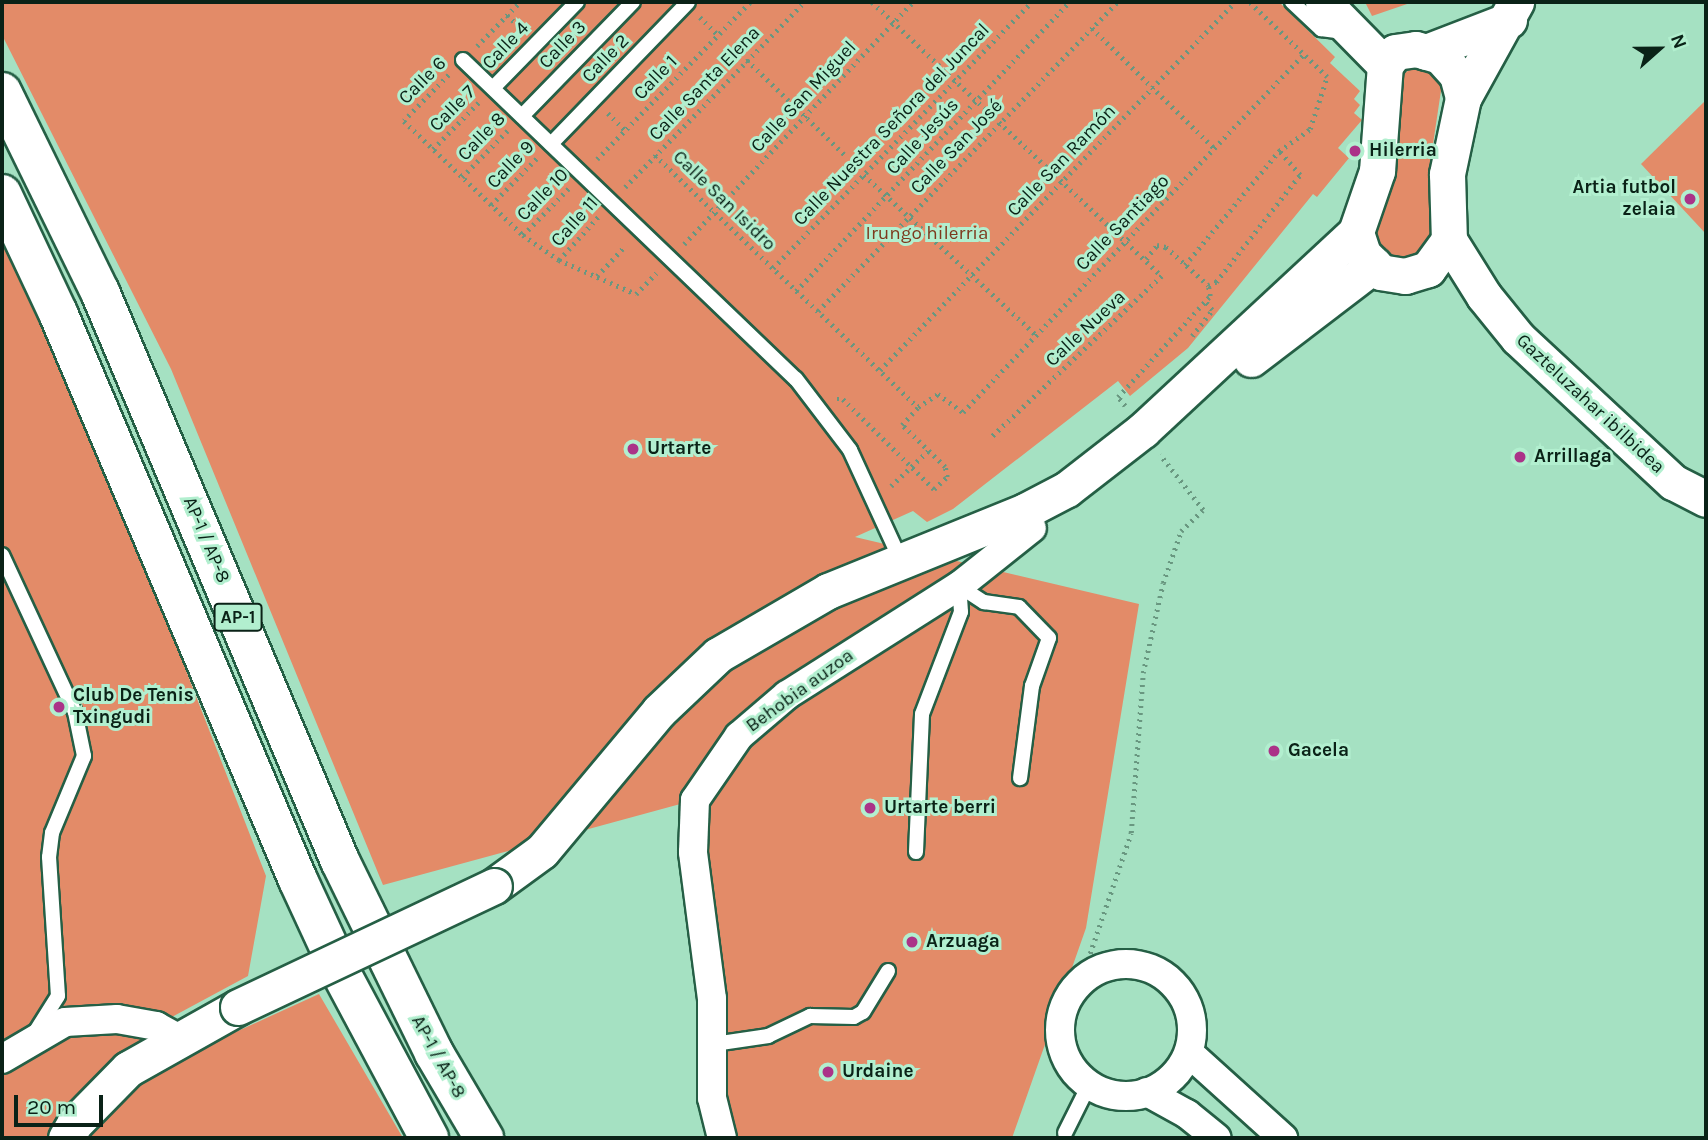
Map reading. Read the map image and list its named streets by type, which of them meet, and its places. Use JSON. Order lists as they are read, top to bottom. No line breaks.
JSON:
{"streets":{"highway":["AP-1 / AP-8","AP-1"],"street":["Gazteluzahar ibilbidea","Behobia auzoa"],"lane":["Calle 3","Calle 4","Calle 2"],"path":["Calle 1","Calle 6","Calle Santa Elena","Calle San Miguel","Calle 7","Calle Nuestra Señora del Juncal","Calle 8","Calle Jesús","Calle San José","Calle San Ramón","Calle 9","Calle 10","Calle San Isidro","Calle 11","Calle Santiago","Calle Nueva"]},"crossings":[["Calle 3","Calle 8"],["Calle 4","Calle 7"],["Calle 2","Calle 9"],["Calle 1","Calle 10"],["Calle 6","Calle 7"],["Calle Santa Elena","Calle San Isidro"],["Calle Santa Elena","Calle 11"],["Calle San Miguel","Calle San Isidro"],["Calle Nuestra Señora del Juncal","Calle San Isidro"],["Calle Jesús","Calle San Isidro"],["Calle San José","Calle San Isidro"],["Calle San Ramón","Calle San Isidro"],["Calle San Isidro","Calle Santiago"]],"parks":["Irungo hilerria"],"places":["Hilerria","Artia futbol zelaia","Urtarte","Arrillaga","Club De Tenis Txingudi","Gacela","Urtarte berri","Arzuaga","Urdaine"],"scale_bar":"20 m","north":"right"}
